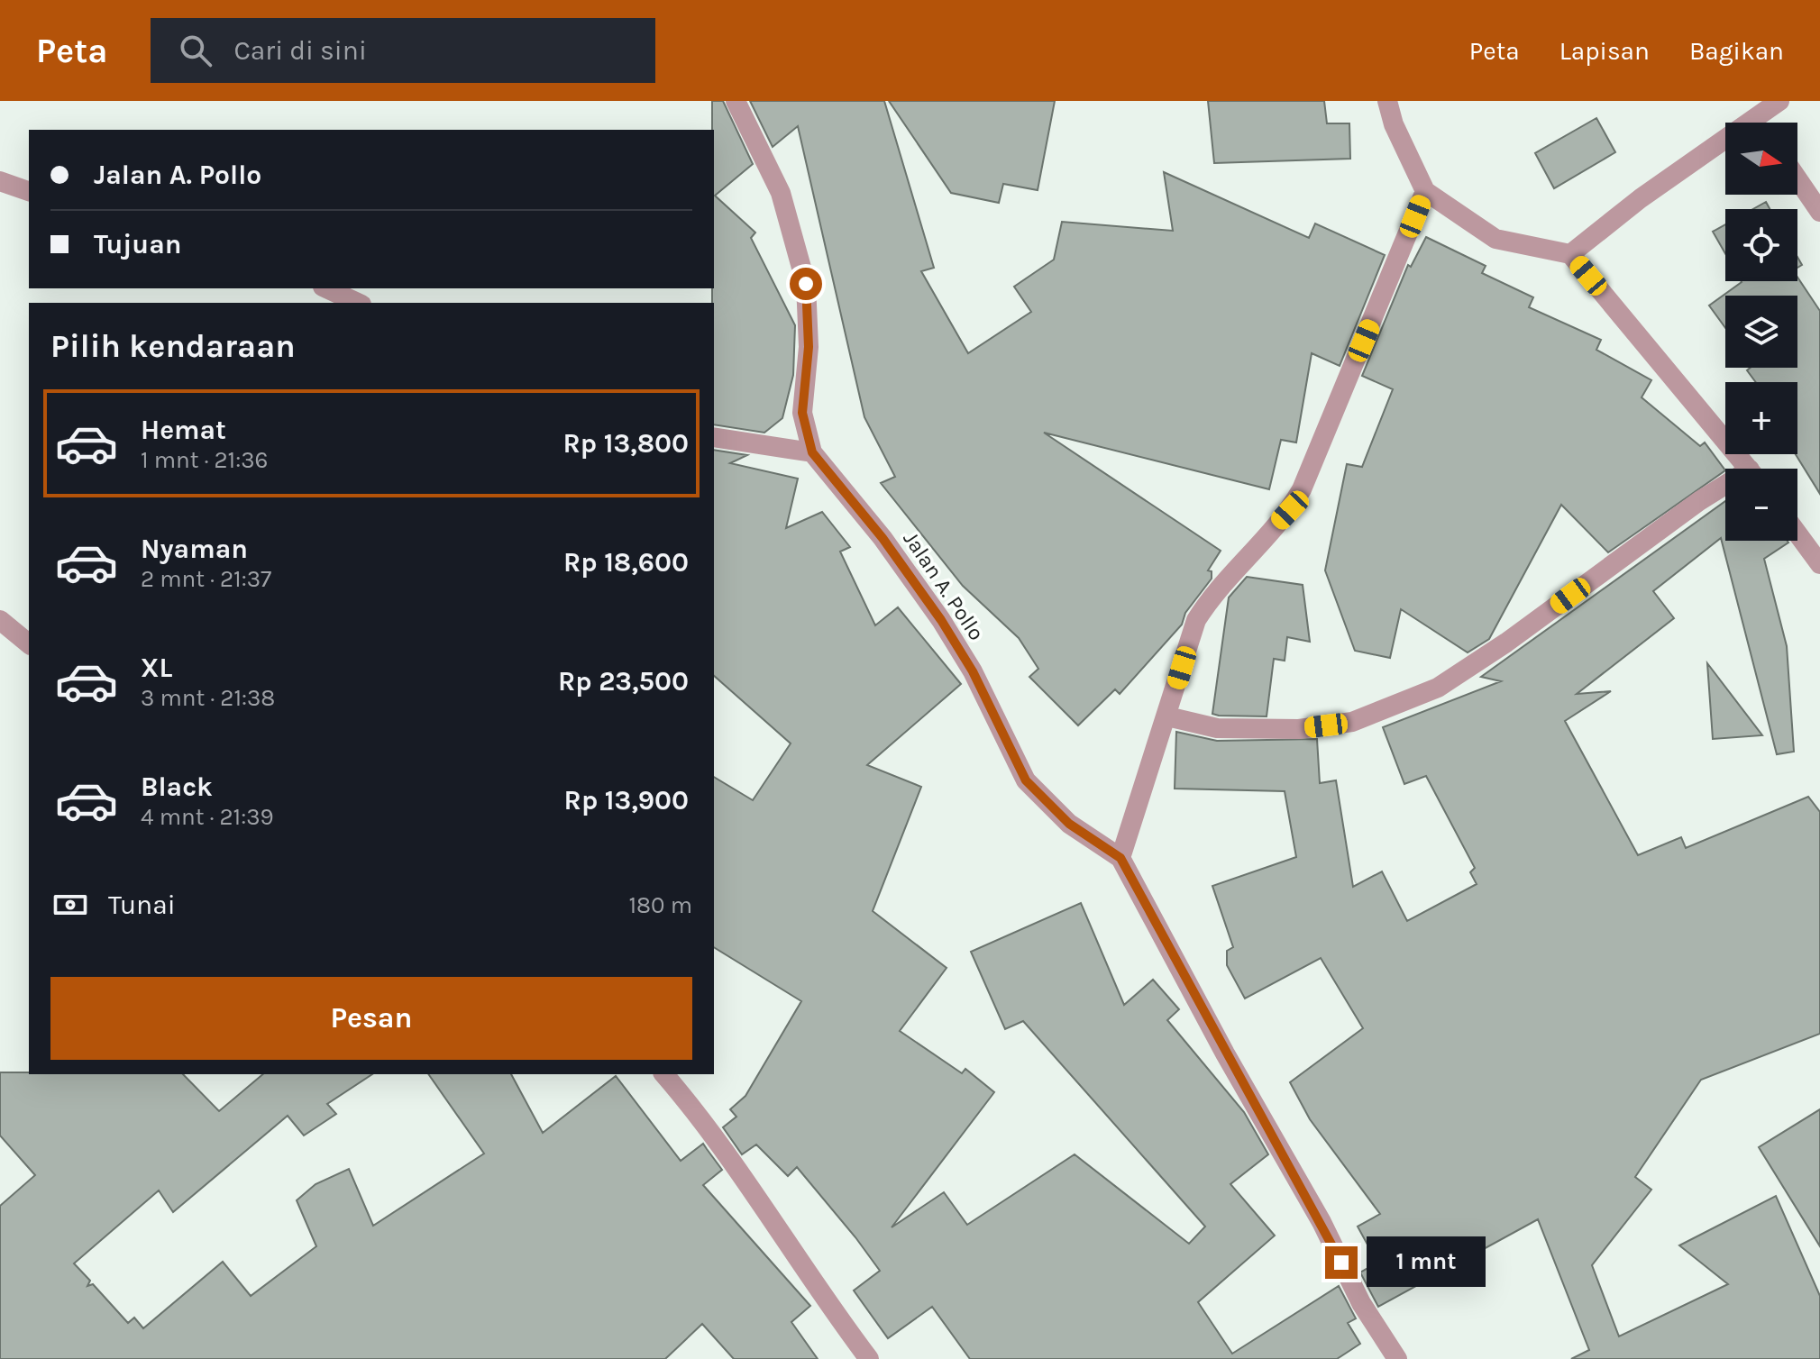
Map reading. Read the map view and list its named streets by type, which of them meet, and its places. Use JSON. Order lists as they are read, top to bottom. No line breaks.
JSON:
{"streets":{"street":["Jalan A. Pollo"]},"north":"right","page":{"header":"Peta","search":"Cari di sini","nav":["Peta","Lapisan","Bagikan"],"map_buttons":["+","−"],"banner":["Jalan A. Pollo","Tujuan"],"heading":"Pilih kendaraan","list":[{"name":"Hemat","note":"1 mnt · 21:36","value":"Rp 13,800"},{"name":"Nyaman","note":"2 mnt · 21:37","value":"Rp 18,600"},{"name":"XL","note":"3 mnt · 21:38","value":"Rp 23,500"},{"name":"Black","note":"4 mnt · 21:39","value":"Rp 13,900"}],"pay":["Tunai","180 m"],"buttons":"Pesan","bubble":"1 mnt"}}
